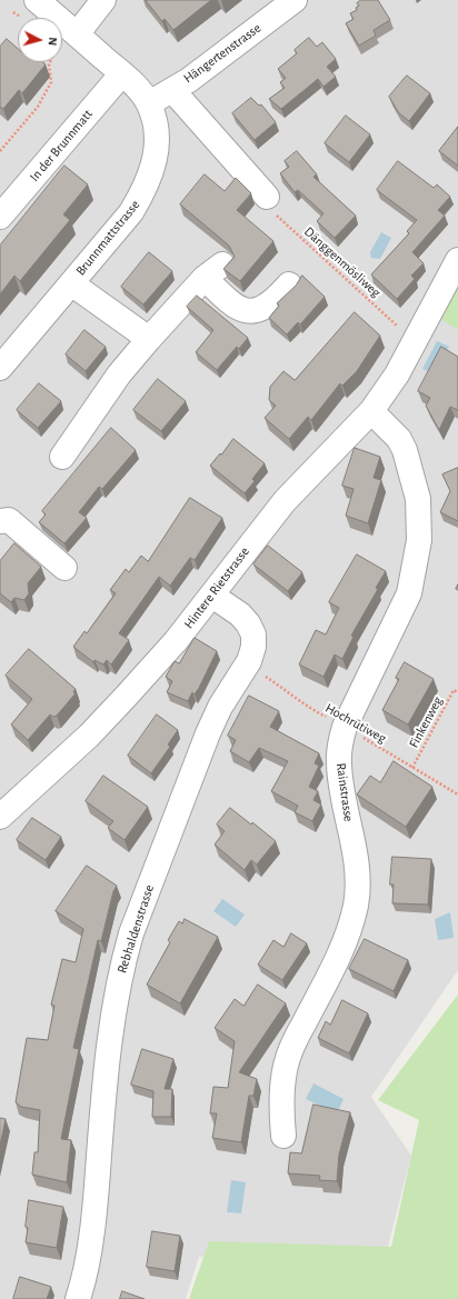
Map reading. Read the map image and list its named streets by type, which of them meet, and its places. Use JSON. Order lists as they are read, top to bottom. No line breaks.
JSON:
{"streets":{"street":["Hängertenstrasse","In der Brunnmatt","Brunnmattstrasse","Hintere Rietstrasse","Rainstrasse","Rebhaldenstrasse"],"path":["Dänggenmösliweg","Finkenweg","Hochrütiweg"]},"crossings":[["Hängertenstrasse","Brunnmattstrasse"],["In der Brunnmatt","Brunnmattstrasse"],["Dänggenmösliweg","Hintere Rietstrasse"],["Hintere Rietstrasse","Rainstrasse"],["Hintere Rietstrasse","Rebhaldenstrasse"],["Finkenweg","Hochrütiweg"],["Hochrütiweg","Rainstrasse"],["Hochrütiweg","Rebhaldenstrasse"]],"north":"right"}
